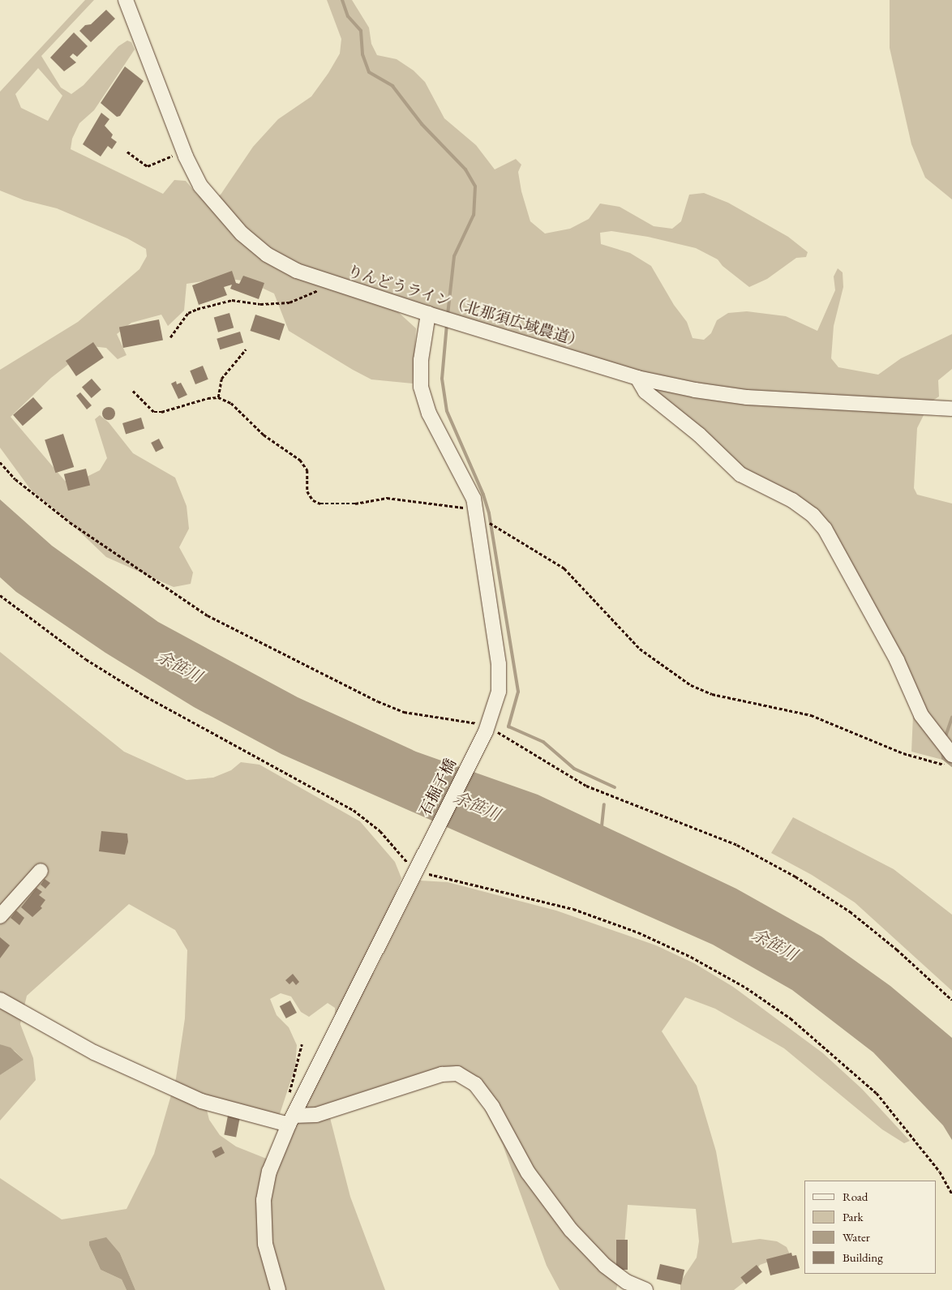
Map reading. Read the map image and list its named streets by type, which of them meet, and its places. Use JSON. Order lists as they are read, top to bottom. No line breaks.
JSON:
{"streets":{"street":["りんどうライン（北那須広域農道）","石掘子橋"]},"crossings":[["りんどうライン（北那須広域農道）","石掘子橋"]],"water":["余笹川"],"legend":["Road","Park","Water","Building"]}
